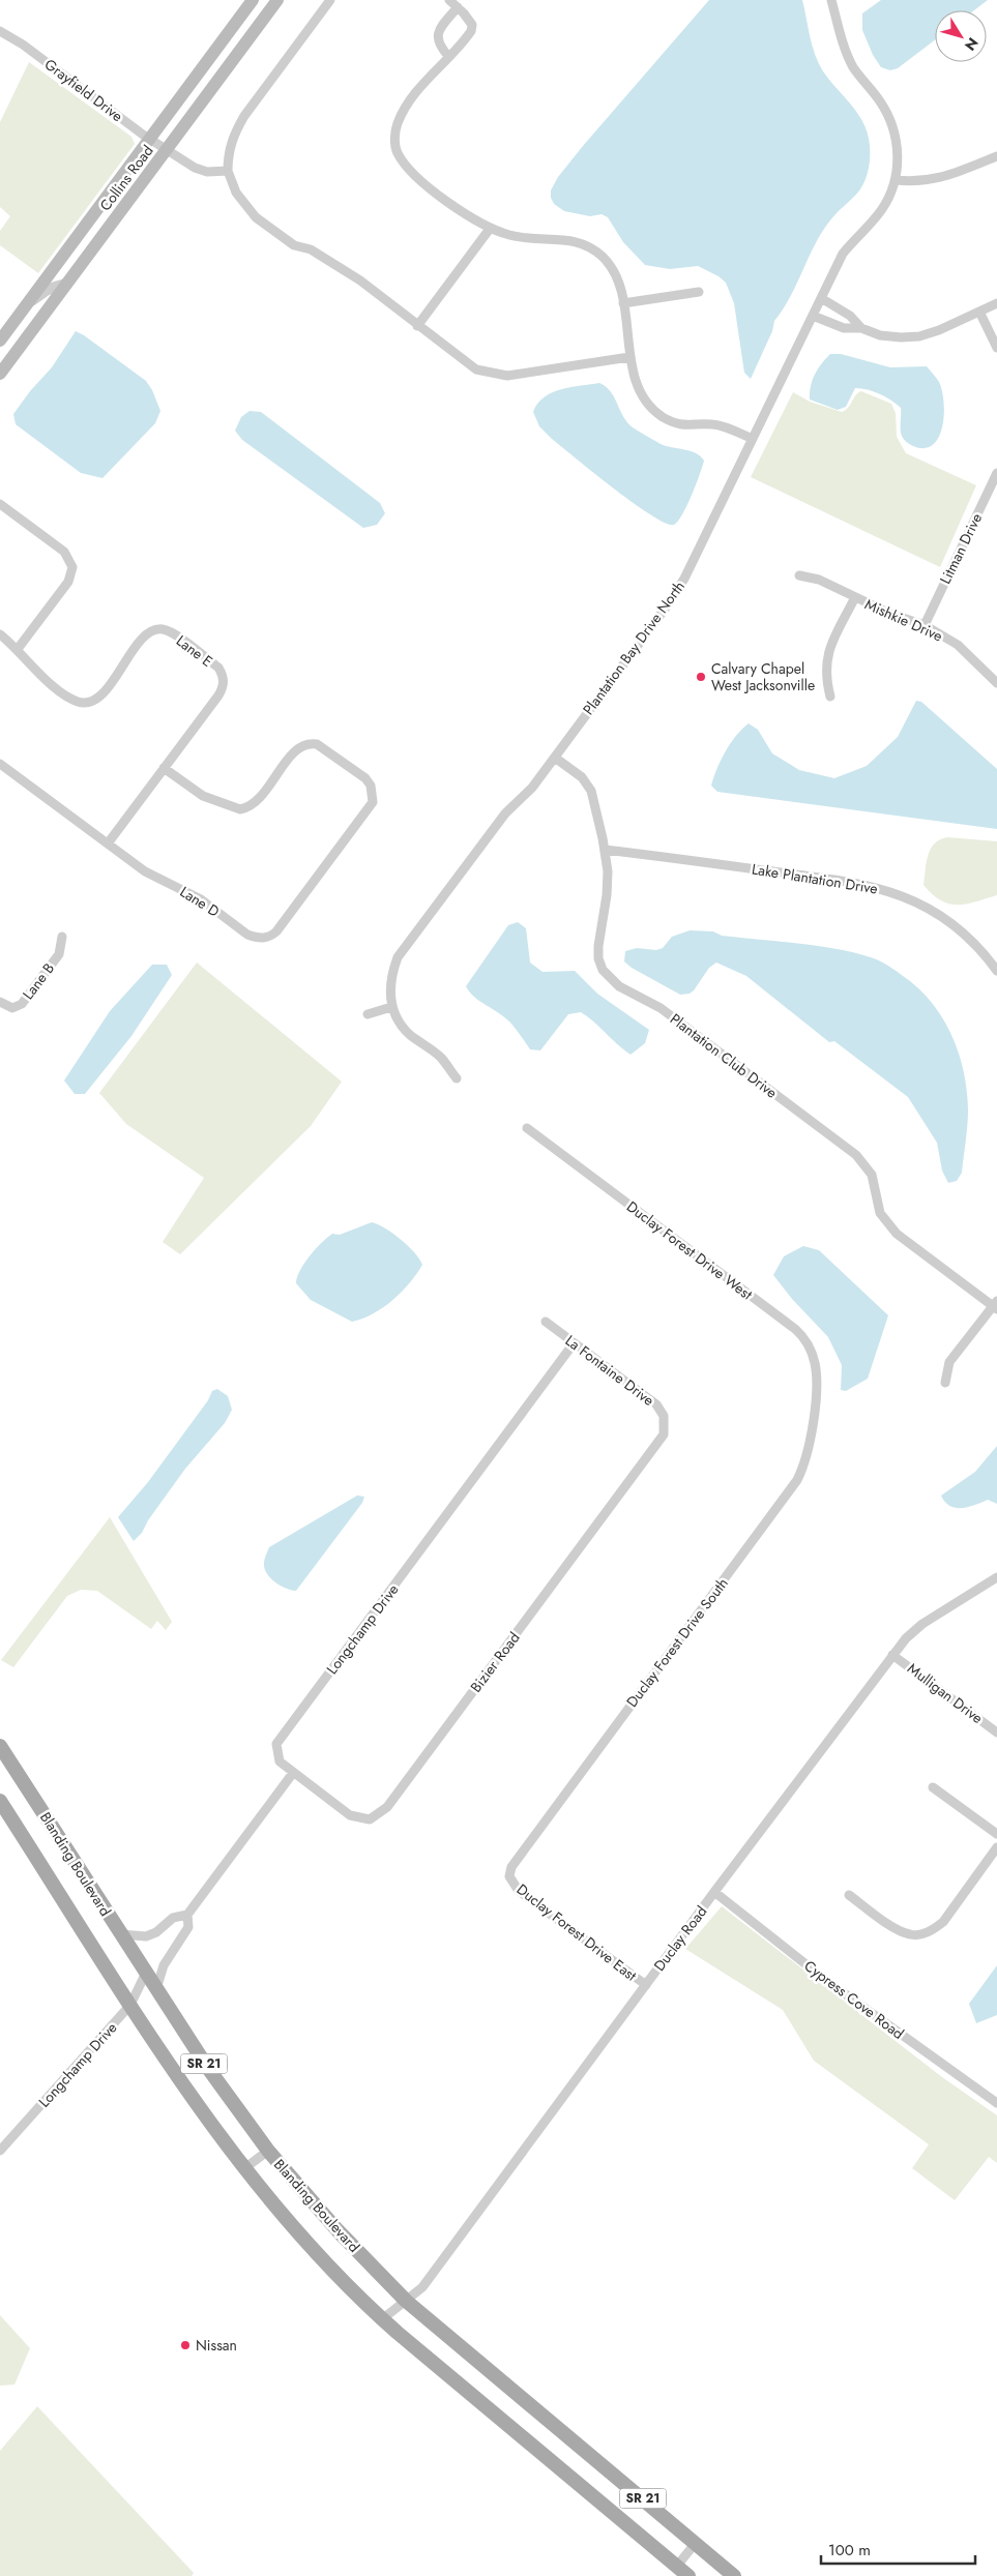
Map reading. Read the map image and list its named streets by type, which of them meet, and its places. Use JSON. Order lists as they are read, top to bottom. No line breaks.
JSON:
{"streets":{"main road":["Collins Road","Blanding Boulevard","SR 21"],"street":["Grayfield Drive","Litman Drive","Mishkie Drive","Plantation Bay Drive North","Lane E","Lake Plantation Drive","Lane D","Lane B","Plantation Club Drive","Duclay Forest Drive West","La Fontaine Drive","Longchamp Drive","Duclay Forest Drive South","Bizier Road","Mulligan Drive","Duclay Forest Drive East","Duclay Road","Cypress Cove Road"]},"crossings":[["Grayfield Drive","Collins Road"],["Litman Drive","Mishkie Drive"],["Plantation Bay Drive North","Plantation Club Drive"],["Lane E","Lane D"],["Lake Plantation Drive","Plantation Club Drive"],["Duclay Forest Drive West","Duclay Forest Drive South"],["La Fontaine Drive","Longchamp Drive"],["La Fontaine Drive","Bizier Road"],["Longchamp Drive","Bizier Road"],["Longchamp Drive","Blanding Boulevard"],["Duclay Forest Drive South","Duclay Forest Drive East"],["Mulligan Drive","Duclay Road"],["Blanding Boulevard","Duclay Road"],["Duclay Forest Drive East","Duclay Road"],["Duclay Road","Cypress Cove Road"]],"places":["Calvary Chapel West Jacksonville","Nissan"],"scale_bar":"100 m","north":"bottom right"}
